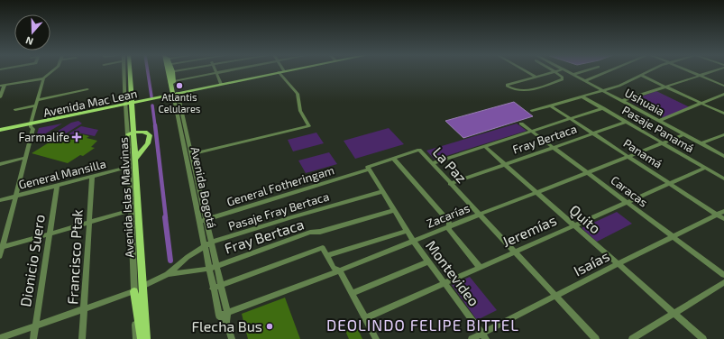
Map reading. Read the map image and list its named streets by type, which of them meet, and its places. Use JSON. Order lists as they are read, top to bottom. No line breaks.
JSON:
{"streets":{"main road":["Avenida Mac Lean","Avenida Bogotá","Avenida Islas Malvinas"],"street":["Ushuaia","Pasaje Panamá","Fray Bertaca","Panamá","La Paz","General Mansilla","General Fotheringam","Caracas","Pasaje Fray Bertaca","Zacarías","Quito","Jeremías","Francisco Ptak","Dionicio Suero","Isaías","Montevideo"]},"crossings":[["Ushuaia","Zacarías"],["Avenida Mac Lean","Avenida Bogotá"],["Avenida Mac Lean","Avenida Islas Malvinas"],["Pasaje Panamá","Fray Bertaca"],["Pasaje Panamá","Zacarías"],["Pasaje Panamá","Jeremías"],["Fray Bertaca","Panamá"],["Fray Bertaca","La Paz"],["Fray Bertaca","Avenida Bogotá"],["Fray Bertaca","Caracas"],["Fray Bertaca","Avenida Islas Malvinas"],["Fray Bertaca","Pasaje Fray Bertaca"],["Fray Bertaca","Quito"],["Fray Bertaca","Montevideo"],["Panamá","Zacarías"],["Panamá","Jeremías"],["Panamá","Isaías"],["La Paz","General Fotheringam"],["La Paz","Zacarías"],["La Paz","Jeremías"],["La Paz","Isaías"],["General Mansilla","Avenida Islas Malvinas"],["General Mansilla","Francisco Ptak"],["General Mansilla","Dionicio Suero"],["General Fotheringam","Avenida Bogotá"],["General Fotheringam","Montevideo"],["Avenida Bogotá","Pasaje Fray Bertaca"],["Avenida Bogotá","Zacarías"],["Caracas","Zacarías"],["Caracas","Jeremías"],["Caracas","Isaías"],["Pasaje Fray Bertaca","Montevideo"],["Zacarías","Quito"],["Zacarías","Montevideo"],["Quito","Jeremías"],["Quito","Isaías"],["Jeremías","Montevideo"],["Isaías","Montevideo"]],"districts":["DEOLINDO FELIPE BITTEL"],"places":{"other":["Atlantis Celulares","Flecha Bus"],"health":["Farmalife"]},"north":"bottom"}
